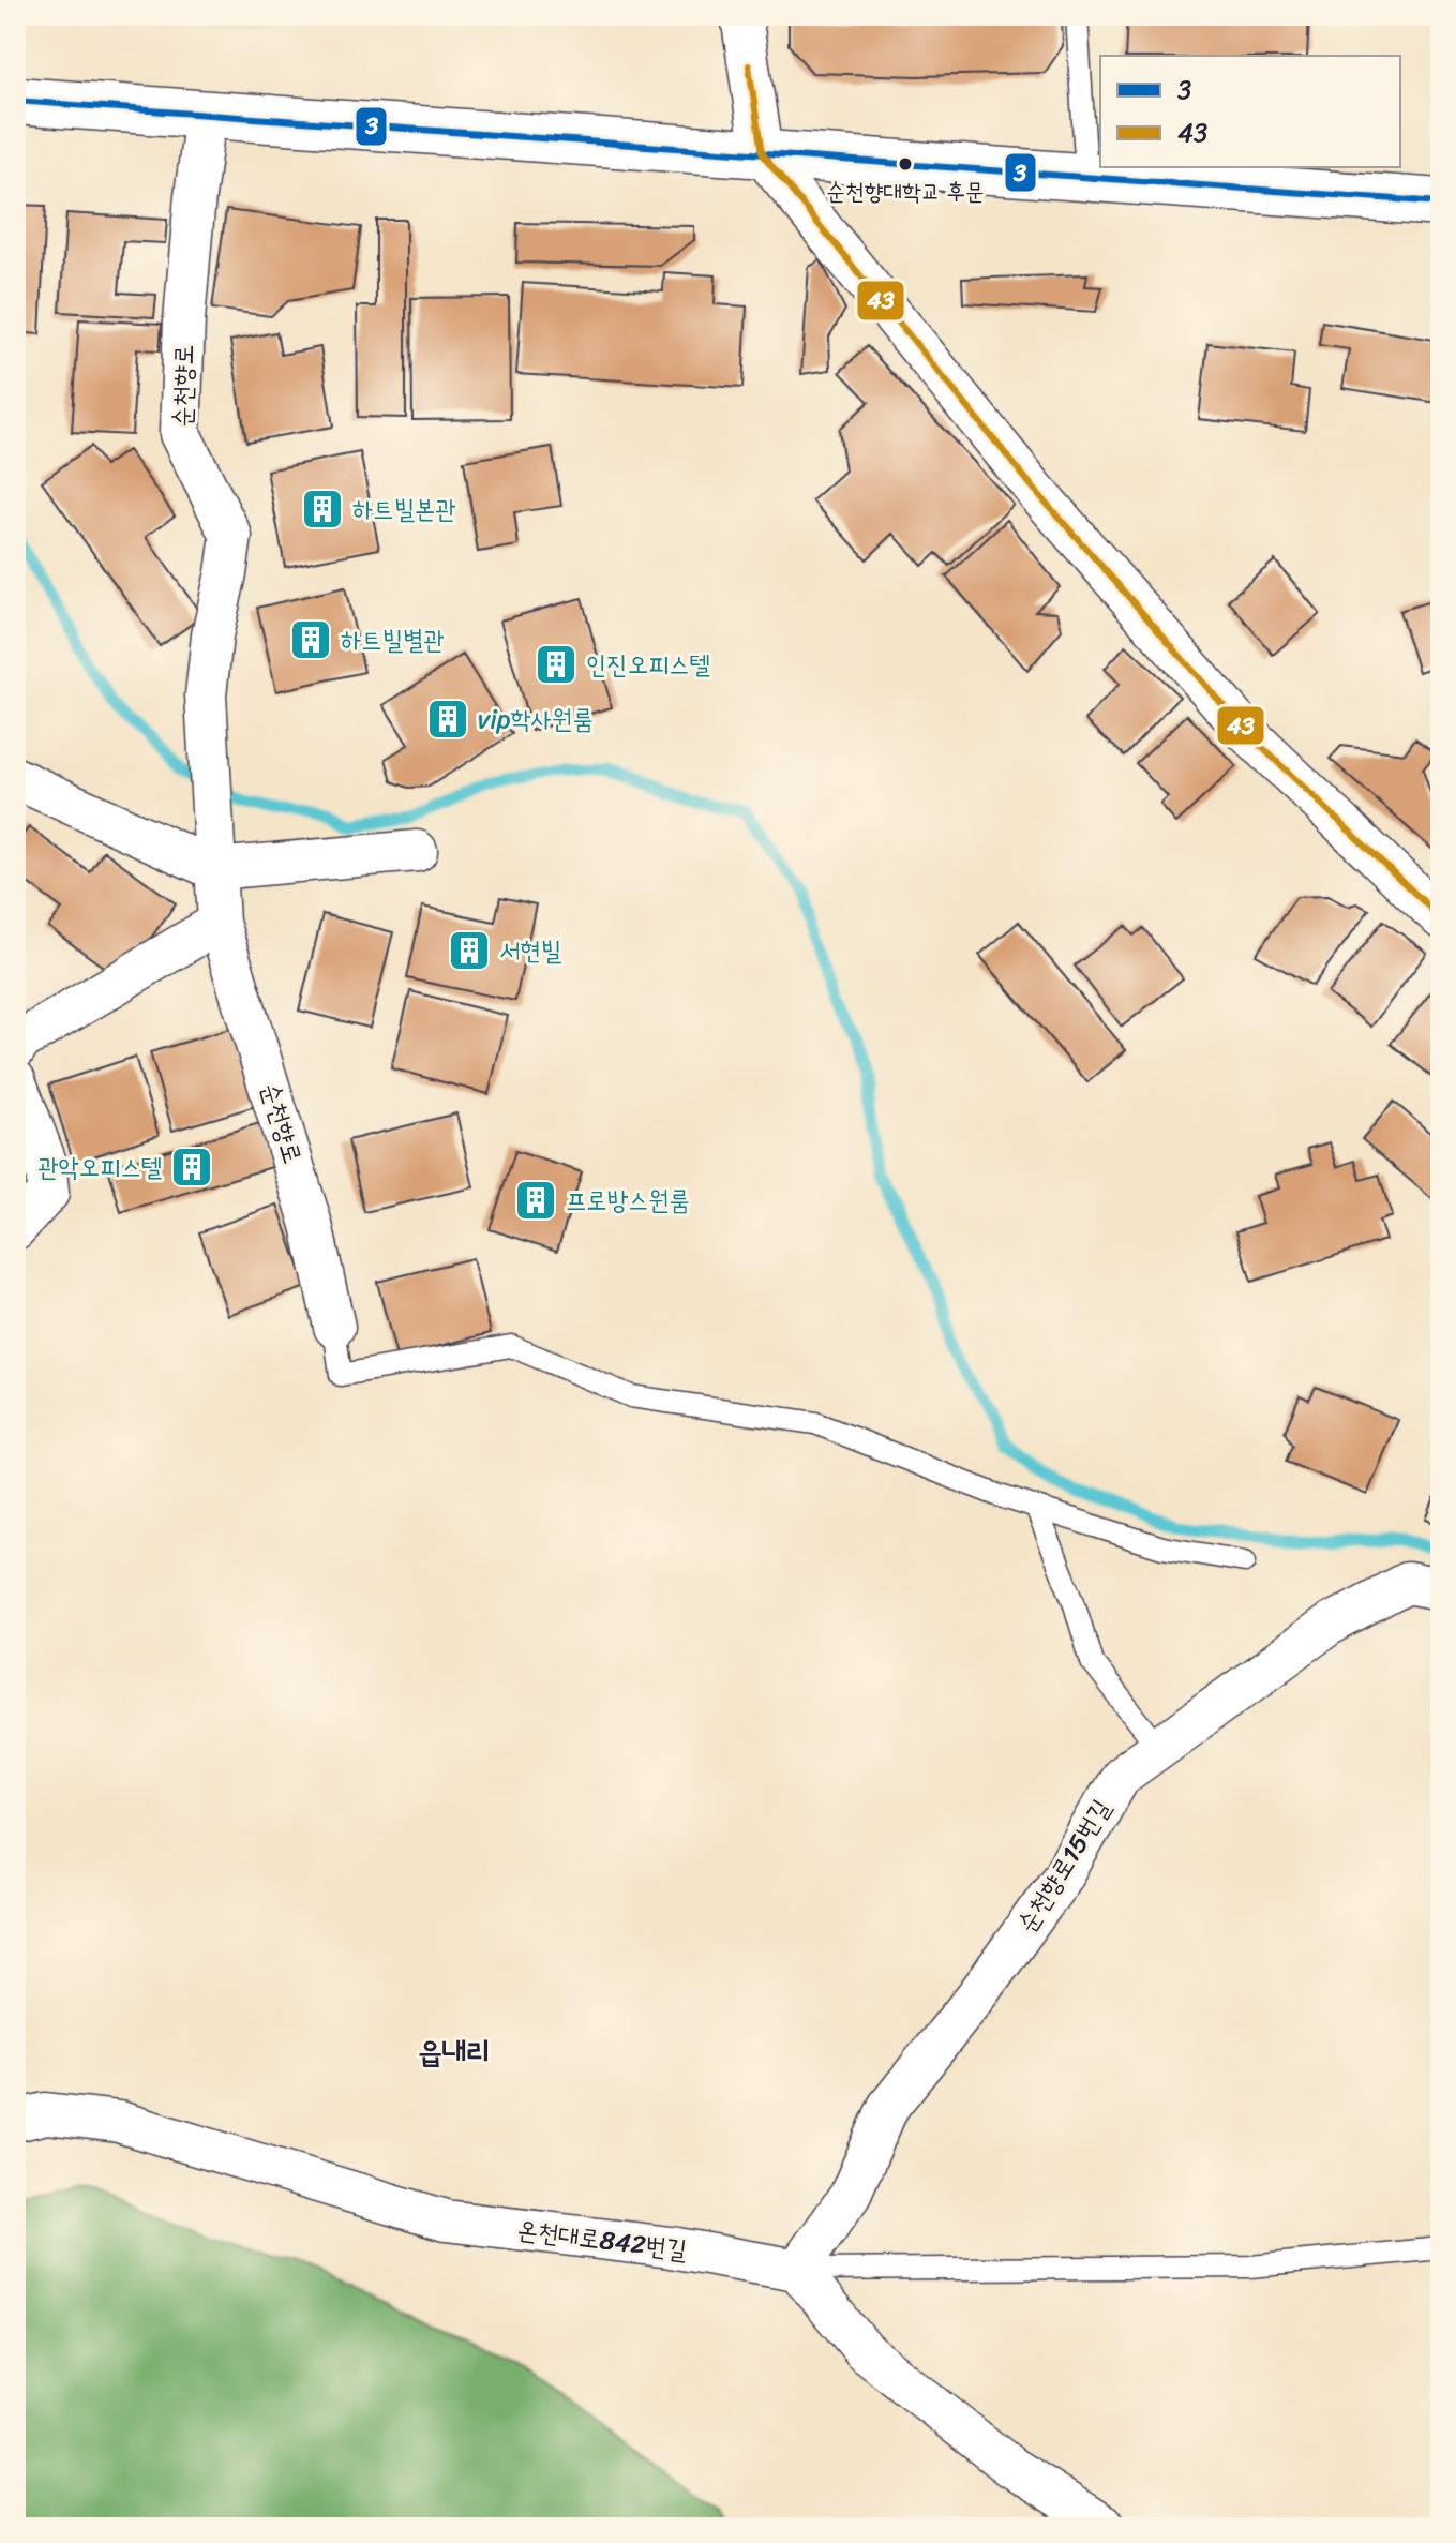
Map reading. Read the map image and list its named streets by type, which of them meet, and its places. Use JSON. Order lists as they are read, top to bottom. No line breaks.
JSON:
{"streets":{"street":["순천향로","순천향로15번길","온천대로842번길"]},"crossings":[["순천향로15번길","온천대로842번길"]],"districts":["읍내리"],"places":{"other":["순천향대학교 후문"],"building":["하트빌본관","하트빌별관","인진오피스텔","vip학사원룸","서현빌","관악오피스텔","프로방스원룸"]},"lines":["transit line 43","transit line 3"],"legend":["3","43"]}
